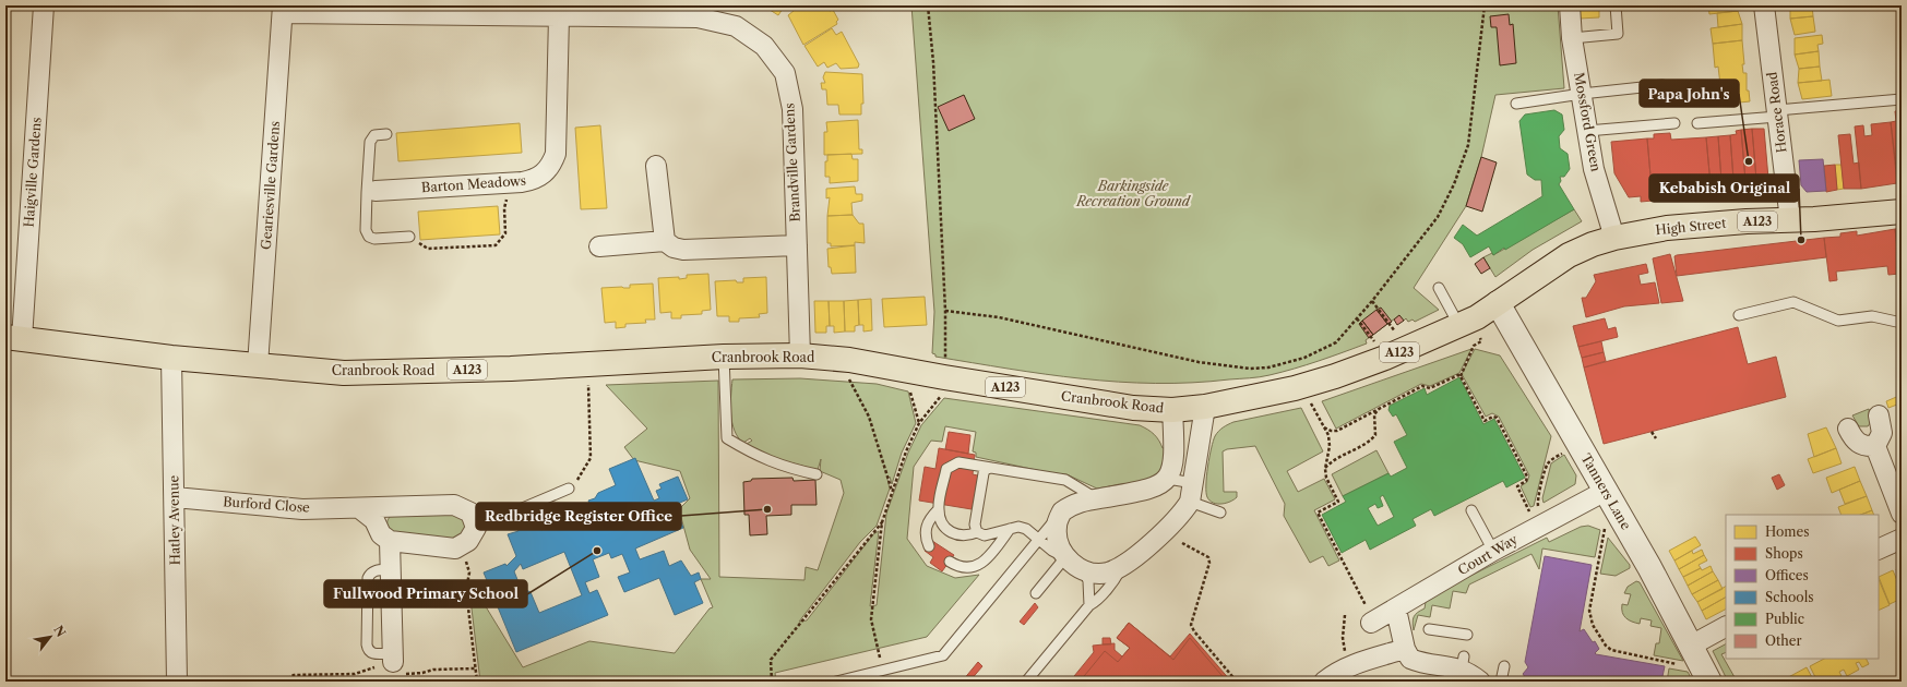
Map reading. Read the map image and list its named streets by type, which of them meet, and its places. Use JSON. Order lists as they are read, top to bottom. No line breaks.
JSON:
{"streets":{"main road":["A123","High Street","Cranbrook Road"],"street":["Horace Road","Mossford Green","Brandville Gardens","Haigville Gardens","Barton Meadows","Geariesville Gardens","Tanners Lane","Burford Close","Hatley Avenue","Court Way"]},"crossings":[["Horace Road","High Street"],["Mossford Green","High Street"],["Brandville Gardens","Barton Meadows"],["Brandville Gardens","Geariesville Gardens"],["Brandville Gardens","Cranbrook Road"],["Haigville Gardens","Cranbrook Road"],["Geariesville Gardens","Cranbrook Road"],["High Street","Cranbrook Road"],["High Street","Tanners Lane"],["Cranbrook Road","Tanners Lane"],["Cranbrook Road","Hatley Avenue"],["Tanners Lane","Court Way"],["Burford Close","Hatley Avenue"]],"parks":["Barkingside Recreation Ground"],"places":["Papa John's","Kebabish Original","Redbridge Register Office","Fullwood Primary School"],"legend":["Homes","Shops","Offices","Schools","Public","Other"],"north":"top right"}
